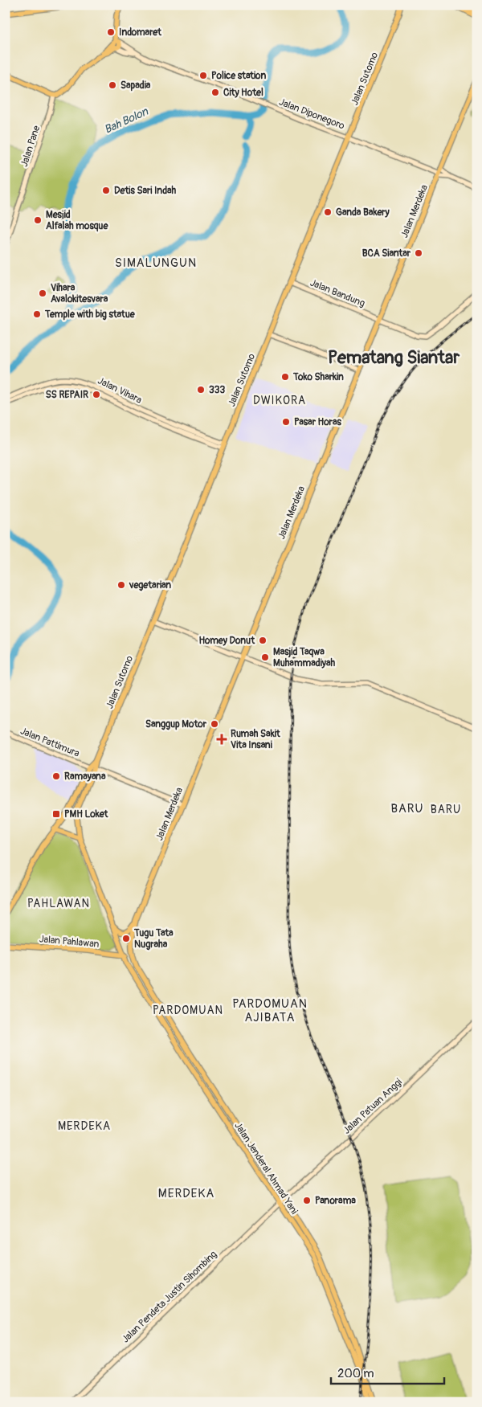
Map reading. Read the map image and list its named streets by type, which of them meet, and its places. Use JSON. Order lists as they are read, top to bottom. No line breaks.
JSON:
{"streets":{"main road":["Jalan Sutomo","Jalan Merdeka","Jalan Pahlawan","Jalan Jenderal Ahmad Yani"],"street":["Jalan Diponegoro","Jalan Pane","Jalan Bandung","Jalan Vihara","Jalan Pattimura","Jalan Patuan Anggi","Jalan Pendeta Justin Sihombing"]},"crossings":[["Jalan Sutomo","Jalan Diponegoro"],["Jalan Sutomo","Jalan Bandung"],["Jalan Sutomo","Jalan Vihara"],["Jalan Sutomo","Jalan Pattimura"],["Jalan Sutomo","Jalan Pahlawan"],["Jalan Sutomo","Jalan Jenderal Ahmad Yani"],["Jalan Diponegoro","Jalan Merdeka"],["Jalan Merdeka","Jalan Bandung"],["Jalan Merdeka","Jalan Pattimura"],["Jalan Merdeka","Jalan Pahlawan"],["Jalan Merdeka","Jalan Jenderal Ahmad Yani"],["Jalan Pahlawan","Jalan Jenderal Ahmad Yani"],["Jalan Patuan Anggi","Jalan Jenderal Ahmad Yani"],["Jalan Patuan Anggi","Jalan Pendeta Justin Sihombing"],["Jalan Jenderal Ahmad Yani","Jalan Pendeta Justin Sihombing"]],"districts":["SIMALUNGUN","Pematang Siantar","DWIKORA","BARU","BARU","PAHLAWAN","PARDOMUAN AJIBATA","PARDOMUAN","MERDEKA","MERDEKA"],"water":["Bah Bolon"],"places":{"other":["Indomaret","Police station","Sapadia","City Hotel","Detis Sari Indah","Ganda Bakery","Mesjid Alfalah mosque","BCA Siantar","Vihara Avalokitesvara","Temple with big statue","Toko Sharkin","333","SS REPAIR","Pasar Horas","vegetarian","Homey Donut","Masjid Taqwa Muhammadiyah","Sanggup Motor","Ramayana","Tugu Tata Nugraha","Panorama"],"health":["Rumah Sakit Vita Insani"],"transit":["PMH Loket"]},"scale_bar":"200 m"}
